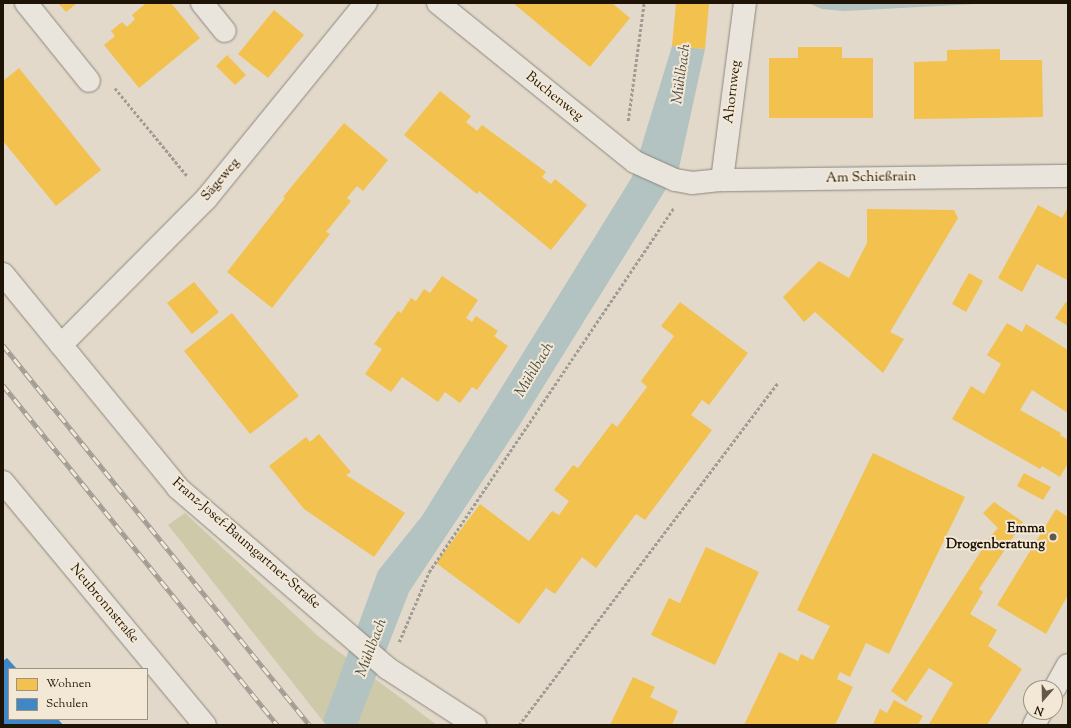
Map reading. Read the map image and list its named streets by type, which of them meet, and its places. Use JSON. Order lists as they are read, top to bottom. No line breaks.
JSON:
{"streets":{"street":["Ahornweg","Buchenweg","Am Schießrain","Sägeweg","Franz-Josef-Baumgartner-Straße","Neubronnstraße"]},"crossings":[["Ahornweg","Am Schießrain"],["Buchenweg","Am Schießrain"],["Sägeweg","Franz-Josef-Baumgartner-Straße"]],"water":["Mühlbach"],"places":["Emma Drogenberatung"],"legend":["Wohnen","Schulen"],"north":"bottom"}
